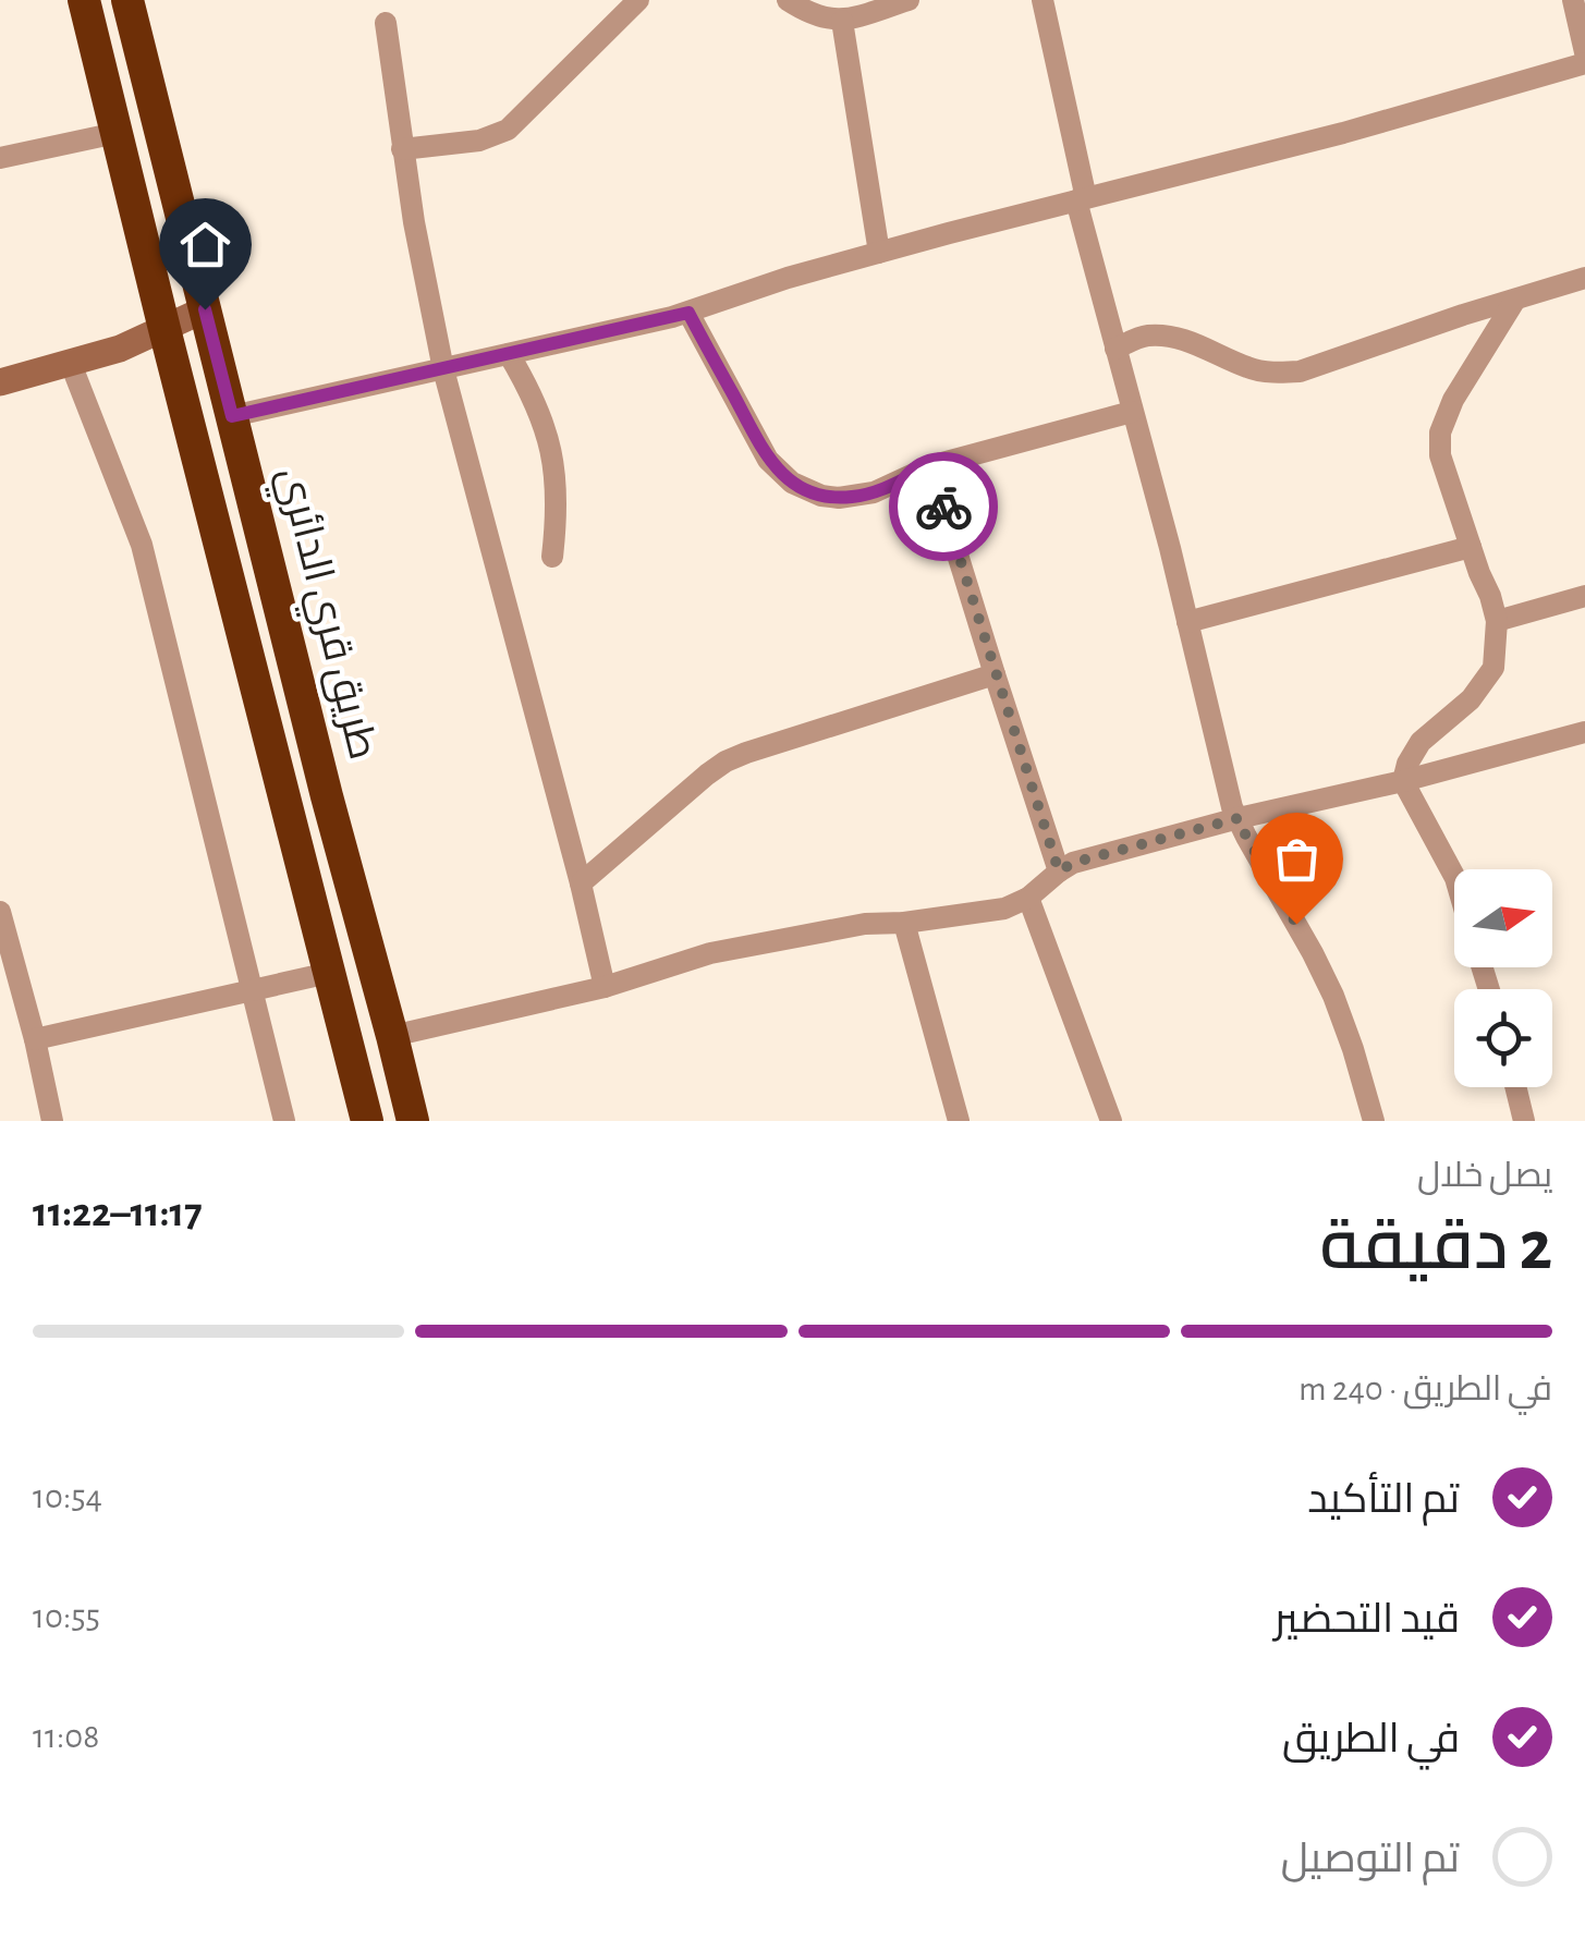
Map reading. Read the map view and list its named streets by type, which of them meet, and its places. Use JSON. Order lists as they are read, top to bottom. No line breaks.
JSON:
{"streets":{"highway":["طريق قري الدائري"]},"north":"right","page":{"heading":["2 دقيقة","يصل خلال","11:17–11:22"],"bar":"في الطريق · 240 m","list":[["تم التأكيد","10:54"],["قيد التحضير","10:55"],["في الطريق","11:08"],"تم التوصيل"]}}
